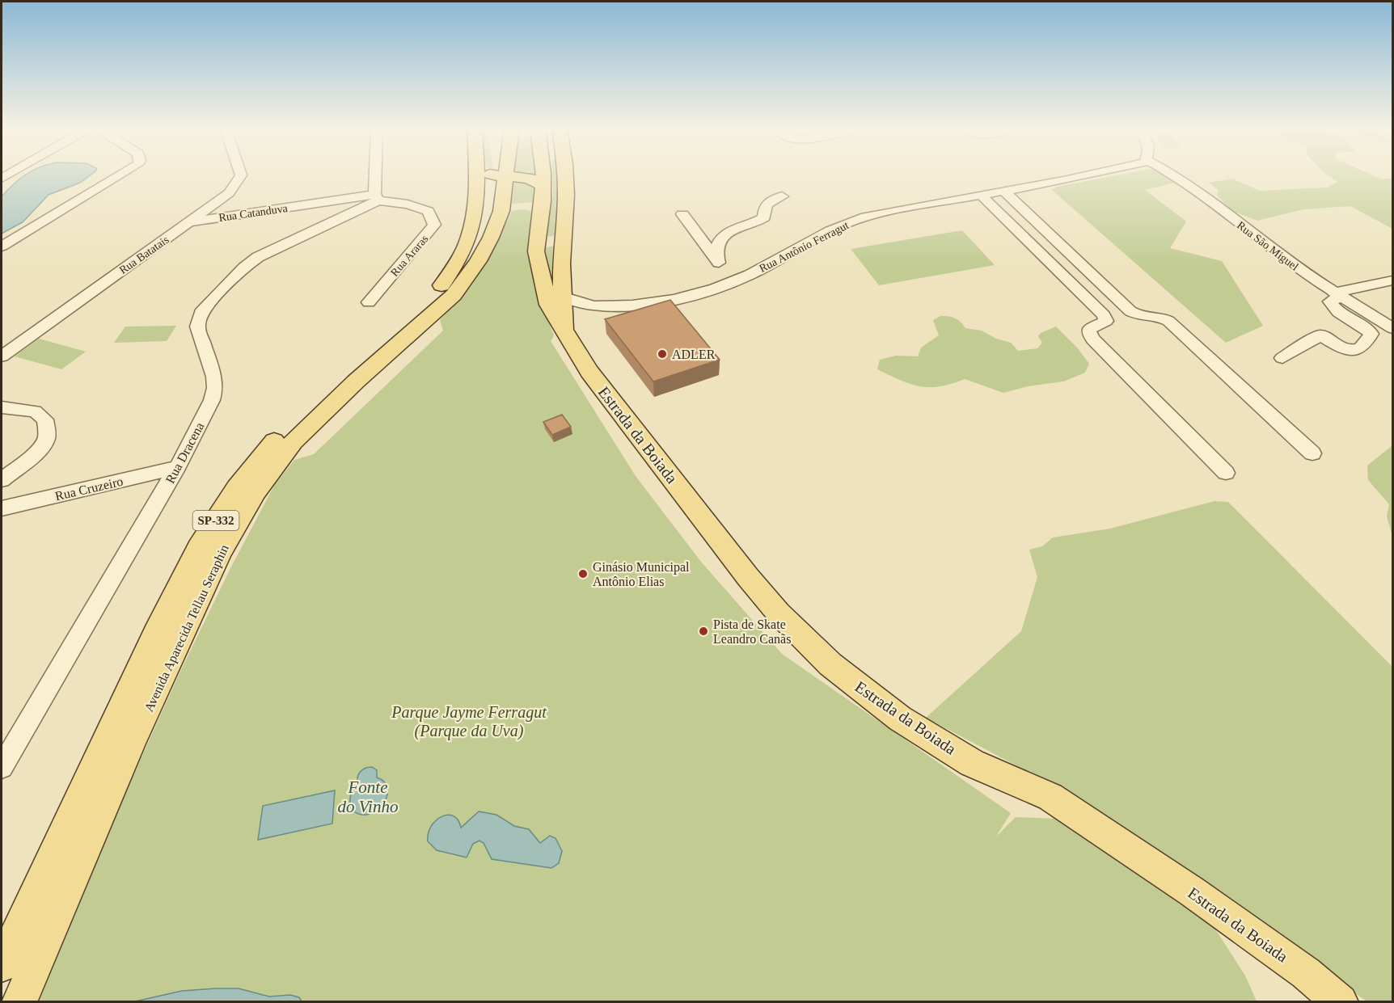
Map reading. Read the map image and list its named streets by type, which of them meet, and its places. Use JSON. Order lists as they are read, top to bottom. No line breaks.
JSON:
{"streets":{"main road":["Estrada da Boiada","SP-332","Avenida Aparecida Tellau Seraphin"],"street":["Rua Catanduva","Rua São Miguel","Rua Antônio Ferragut","Rua Batatais","Rua Araras","Rua Dracena","Rua Cruzeiro"]},"crossings":[["Rua Catanduva","Rua Batatais"],["Rua Catanduva","Rua Araras"],["Rua Catanduva","Rua Dracena"],["Rua Antônio Ferragut","Estrada da Boiada"],["Rua Araras","Rua Dracena"],["Estrada da Boiada","Avenida Aparecida Tellau Seraphin"],["Rua Dracena","Rua Cruzeiro"]],"water":["Fonte do Vinho"],"parks":["Parque Jayme Ferragut (Parque da Uva)"],"places":["ADLER","Ginásio Municipal Antônio Elias","Pista de Skate Leandro Canãs"]}
